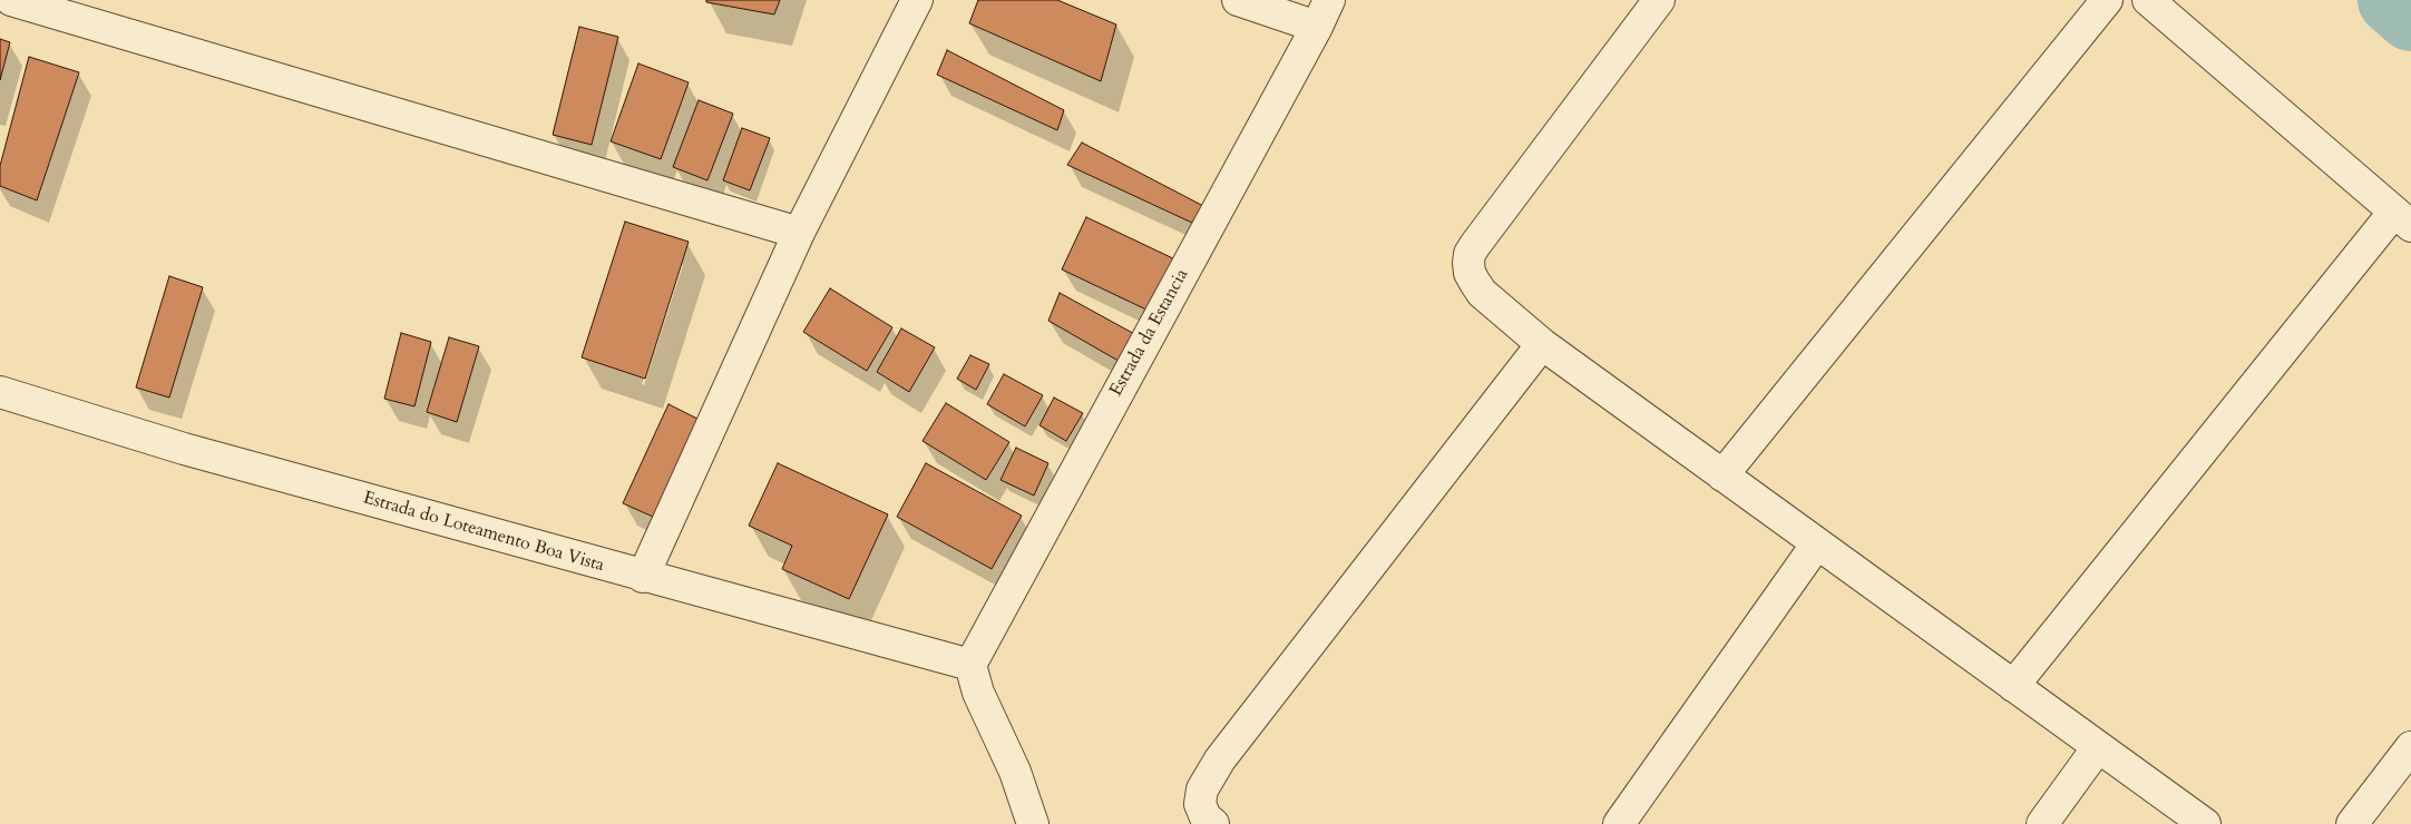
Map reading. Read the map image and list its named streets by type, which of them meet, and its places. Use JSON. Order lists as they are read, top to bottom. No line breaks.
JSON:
{"streets":{"street":["Estrada da Estancia","Estrada do Loteamento Boa Vista"]},"crossings":[["Estrada da Estancia","Estrada do Loteamento Boa Vista"]]}
